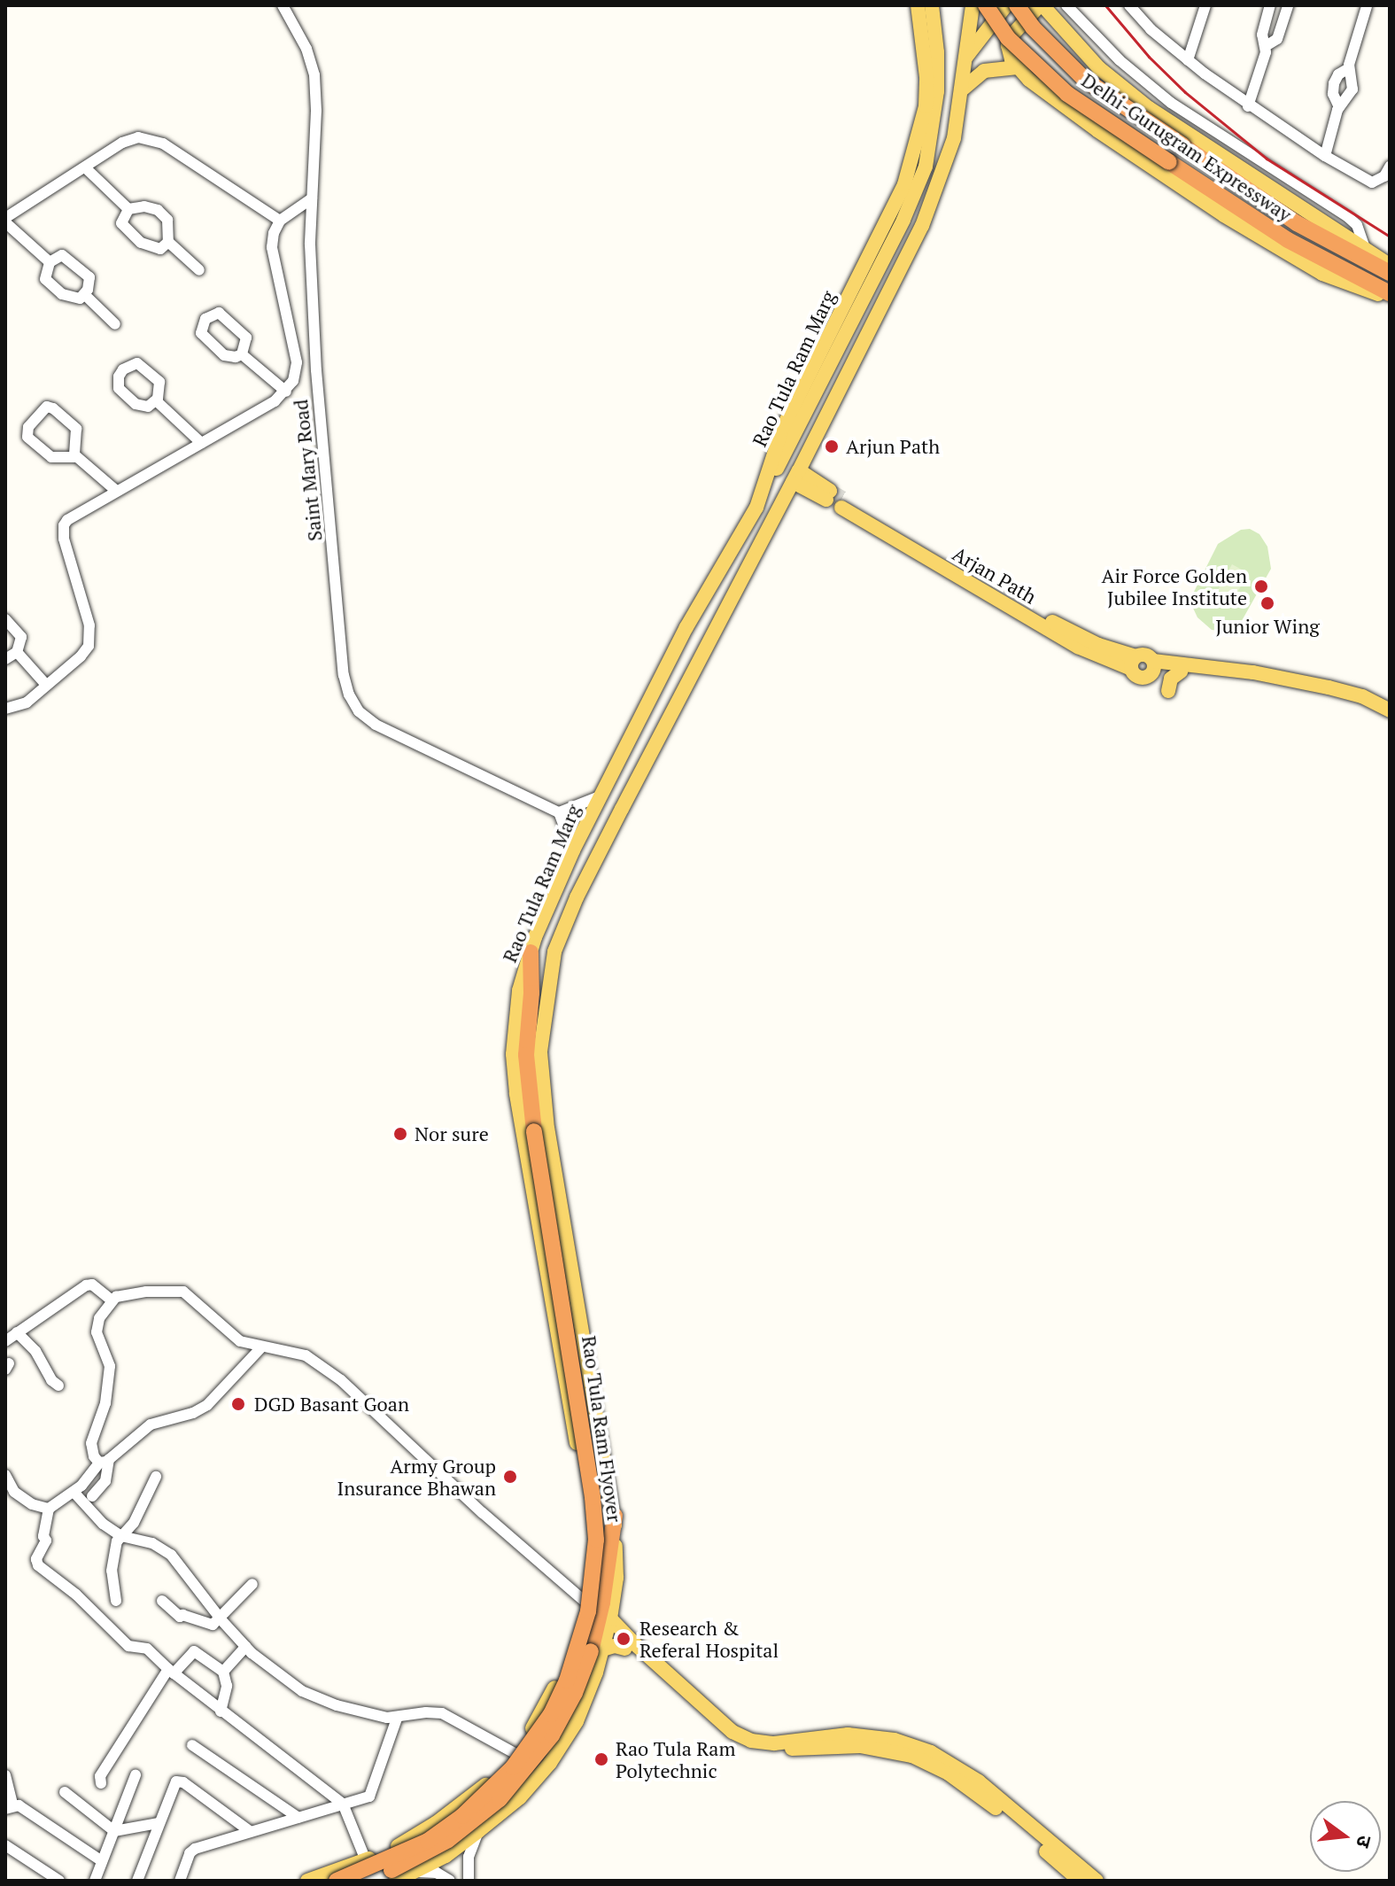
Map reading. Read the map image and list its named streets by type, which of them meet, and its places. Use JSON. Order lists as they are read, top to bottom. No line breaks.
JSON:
{"streets":{"highway":["Delhi-Gurugram Expressway","Rao Tula Ram Flyover"],"main road":["Rao Tula Ram Marg","Arjan Path"],"street":["Saint Mary Road"]},"crossings":[["Rao Tula Ram Marg","Rao Tula Ram Flyover"]],"places":["Arjun Path","Air Force Golden Jubilee Institute","Junior Wing","Nor sure","DGD Basant Goan","Army Group Insurance Bhawan","Research & Referal Hospital","Rao Tula Ram Polytechnic"],"north":"right"}
